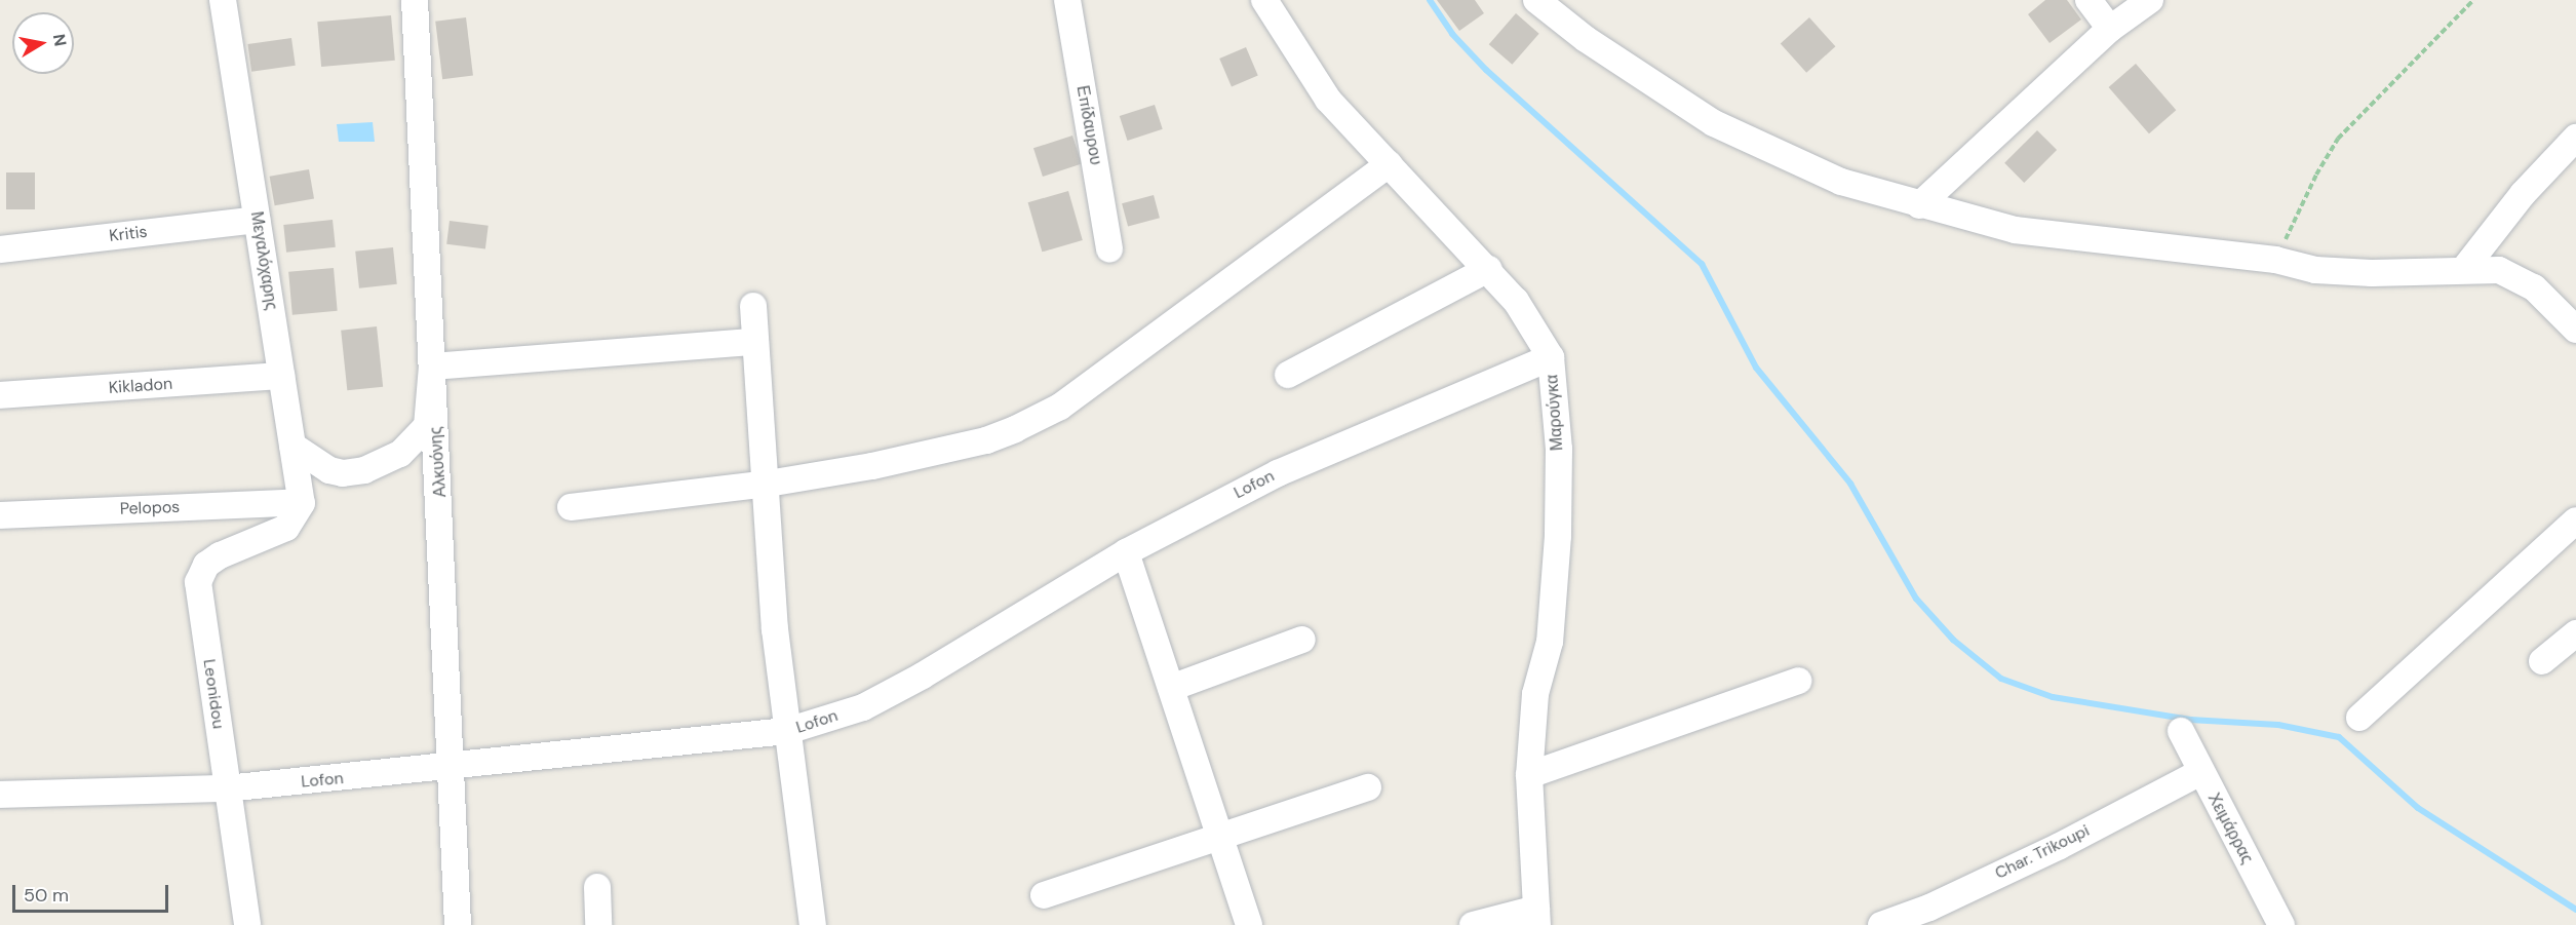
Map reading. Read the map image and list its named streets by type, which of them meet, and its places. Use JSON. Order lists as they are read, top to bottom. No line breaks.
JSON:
{"streets":{"street":["Επίδαυρου","Kritis","Μεγαλόχαρης","Kikladon","Μαρούγκα","Αλκυόνης","Lofon","Pelopos","Leonidou","Χειμάρρας","Char. Trikoupi"]},"crossings":[["Kritis","Μεγαλόχαρης"],["Μεγαλόχαρης","Kikladon"],["Μεγαλόχαρης","Pelopos"],["Μεγαλόχαρης","Leonidou"],["Μαρούγκα","Lofon"],["Αλκυόνης","Lofon"],["Lofon","Leonidou"],["Pelopos","Leonidou"],["Χειμάρρας","Char. Trikoupi"]],"scale_bar":"50 m","north":"right"}
